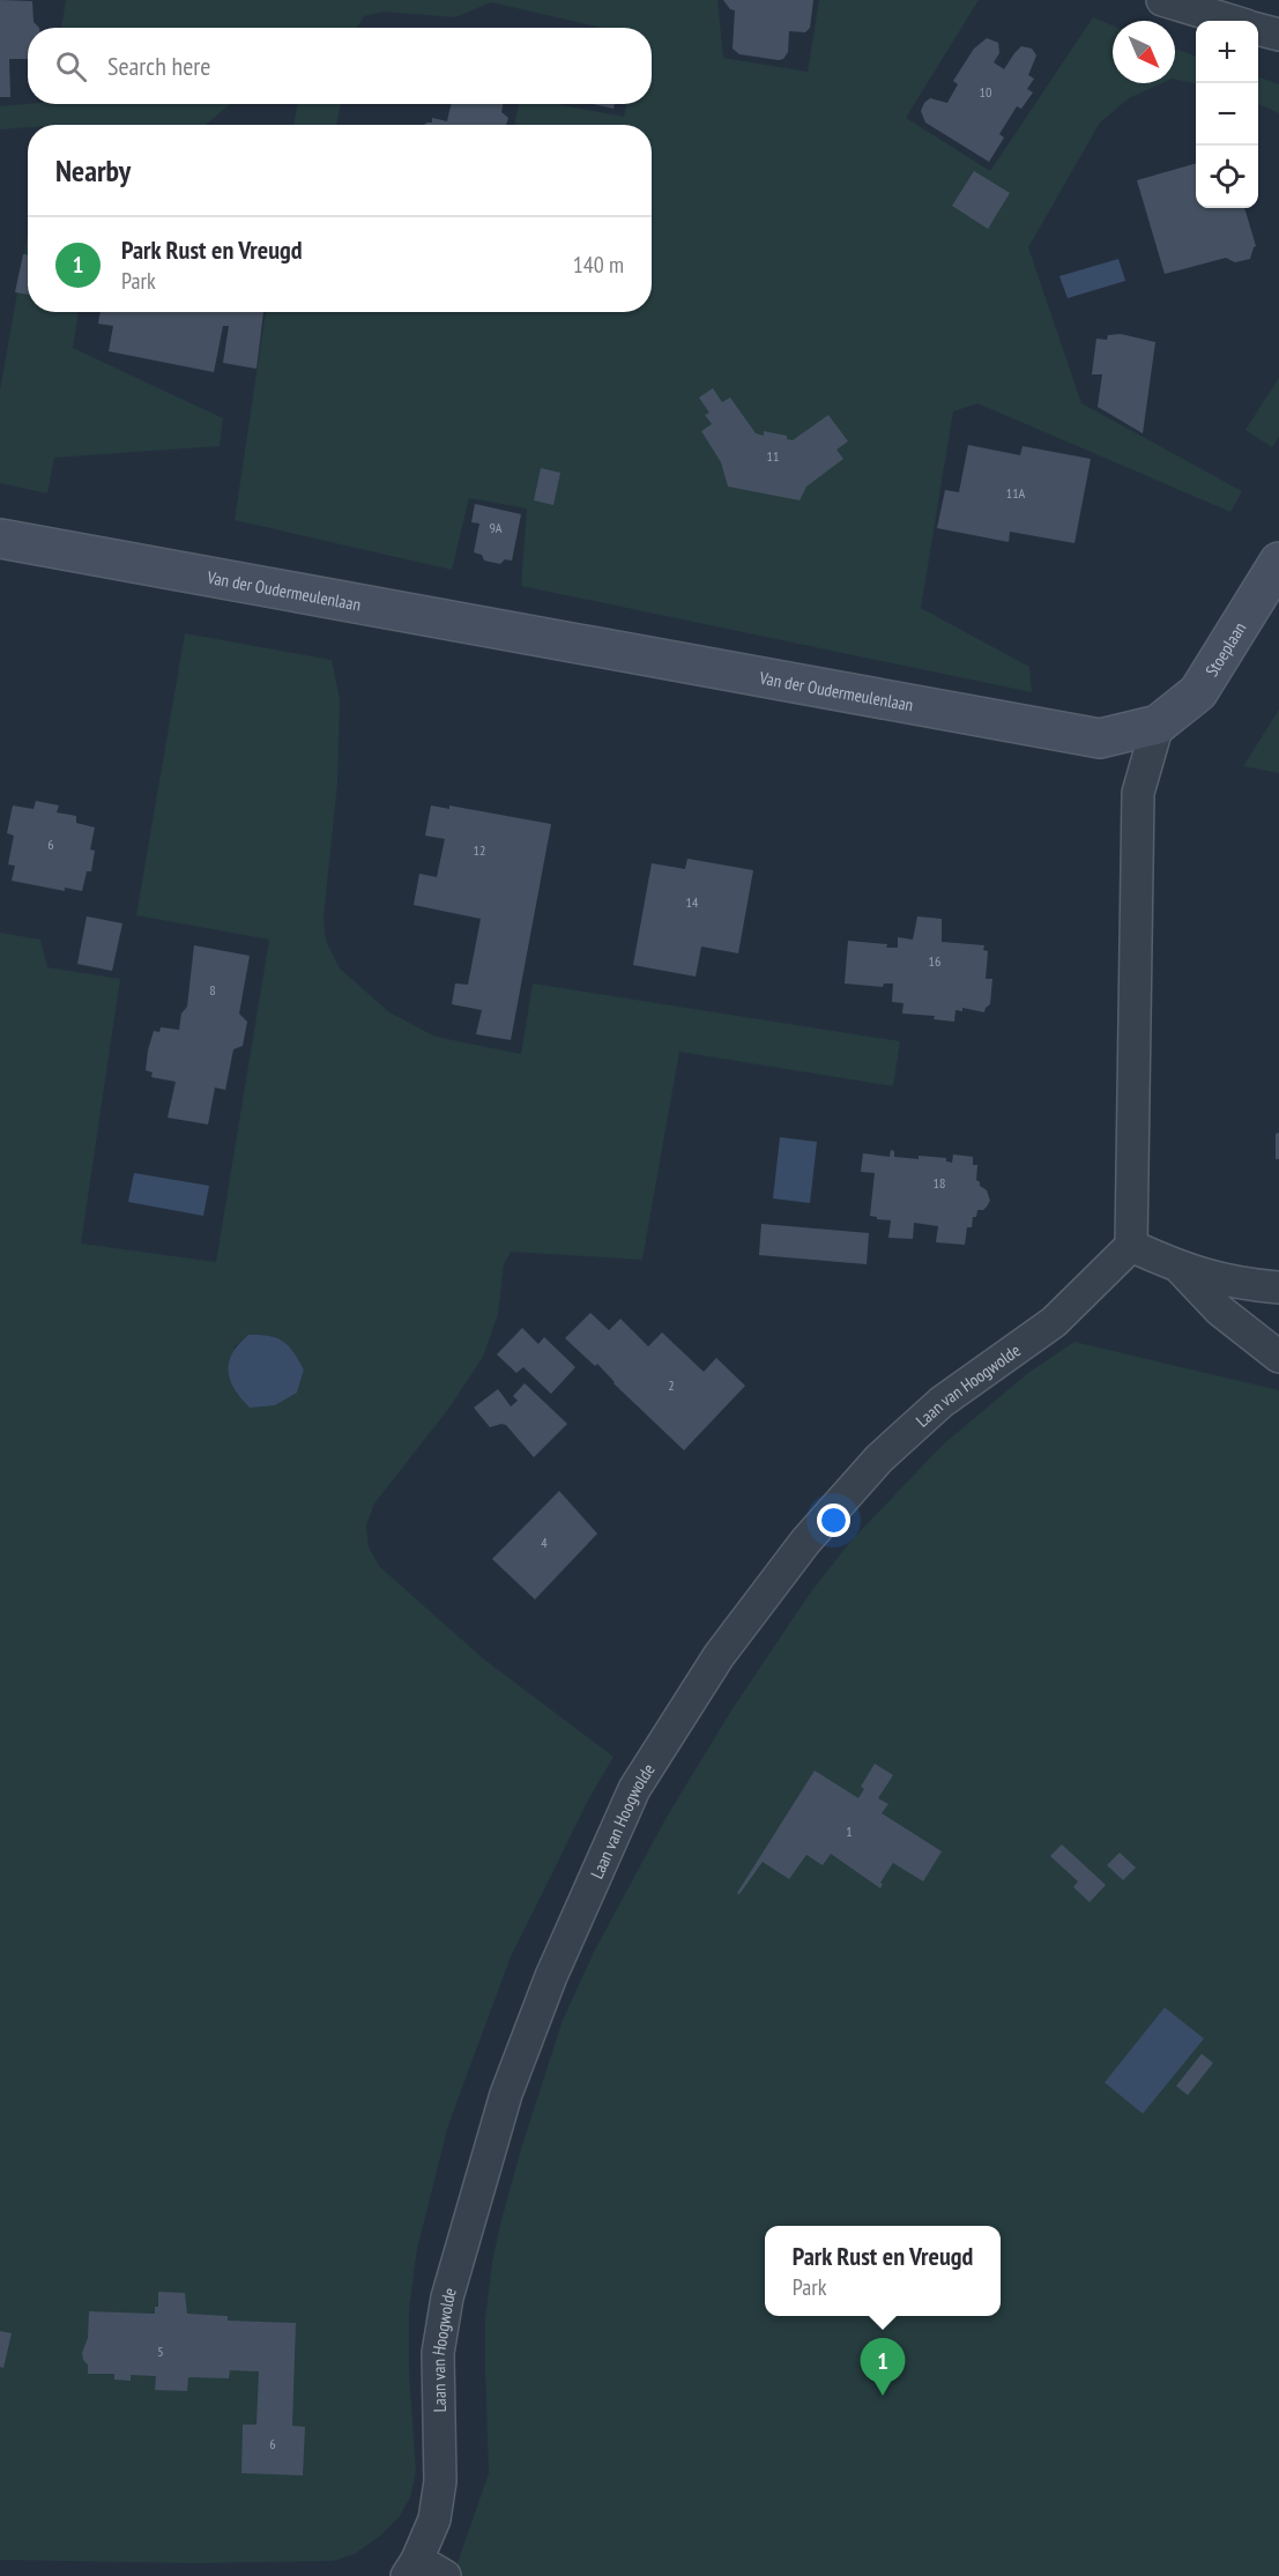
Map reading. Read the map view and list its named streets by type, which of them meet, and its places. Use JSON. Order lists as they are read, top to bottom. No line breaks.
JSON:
{"streets":{"street":["Van der Oudermeulenlaan","Stoeplaan","Laan van Hoogwolde"]},"crossings":[["Van der Oudermeulenlaan","Stoeplaan"]],"house_numbers":["10","11","11A","9A","6","12","14","16","8","18","2","4","1","5","6"],"north":"bottom right","page":{"map_buttons":["+","−"],"search":"Search here","heading":"Nearby","list":[{"mark":"1","name":"Park Rust en Vreugd","note":"Park","value":"140 m"}],"popup":["Park Rust en Vreugd","Park"],"pins":"1"}}
